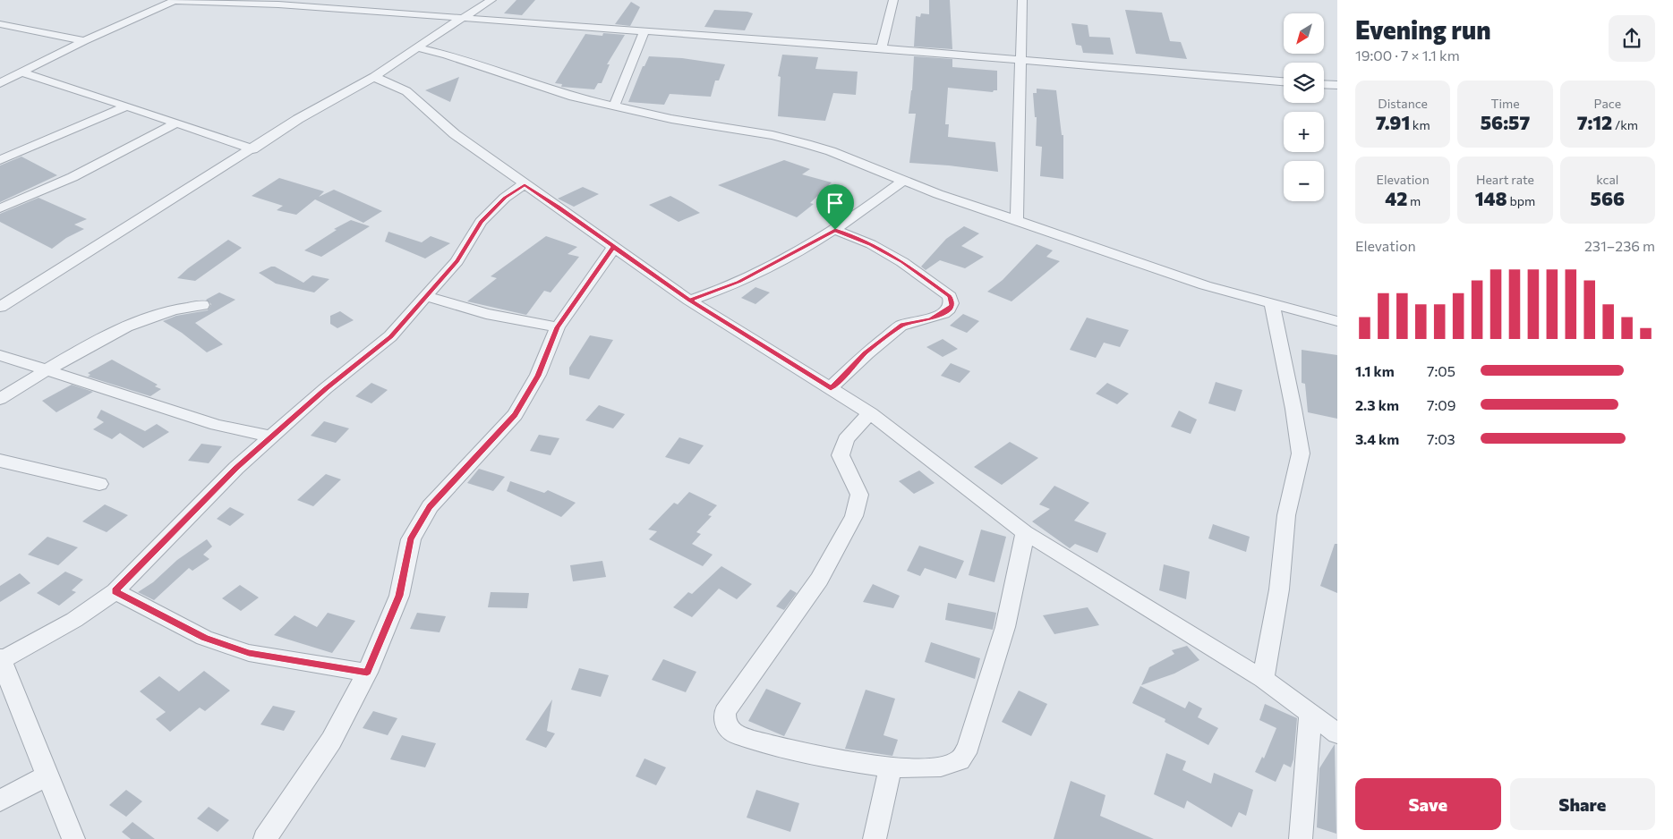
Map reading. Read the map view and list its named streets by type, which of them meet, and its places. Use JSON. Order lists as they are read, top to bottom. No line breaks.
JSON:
{"north":"bottom left","page":{"heading":["Evening run","19:00 · 7 × 1.1 km"],"map_buttons":["+","−"],"stats":[["Distance","7.91 km"],["Time","56:57"],["Pace","7:12 /km"],["Elevation","42 m"],["Heart rate","148 bpm"],["kcal","566"]],"chart":["Elevation","231–236 m"],"list":[{"name":"1.1 km","note":"7:05"},{"name":"2.3 km","note":"7:09"},{"name":"3.4 km","note":"7:03"}],"buttons":["Save","Share"]}}
